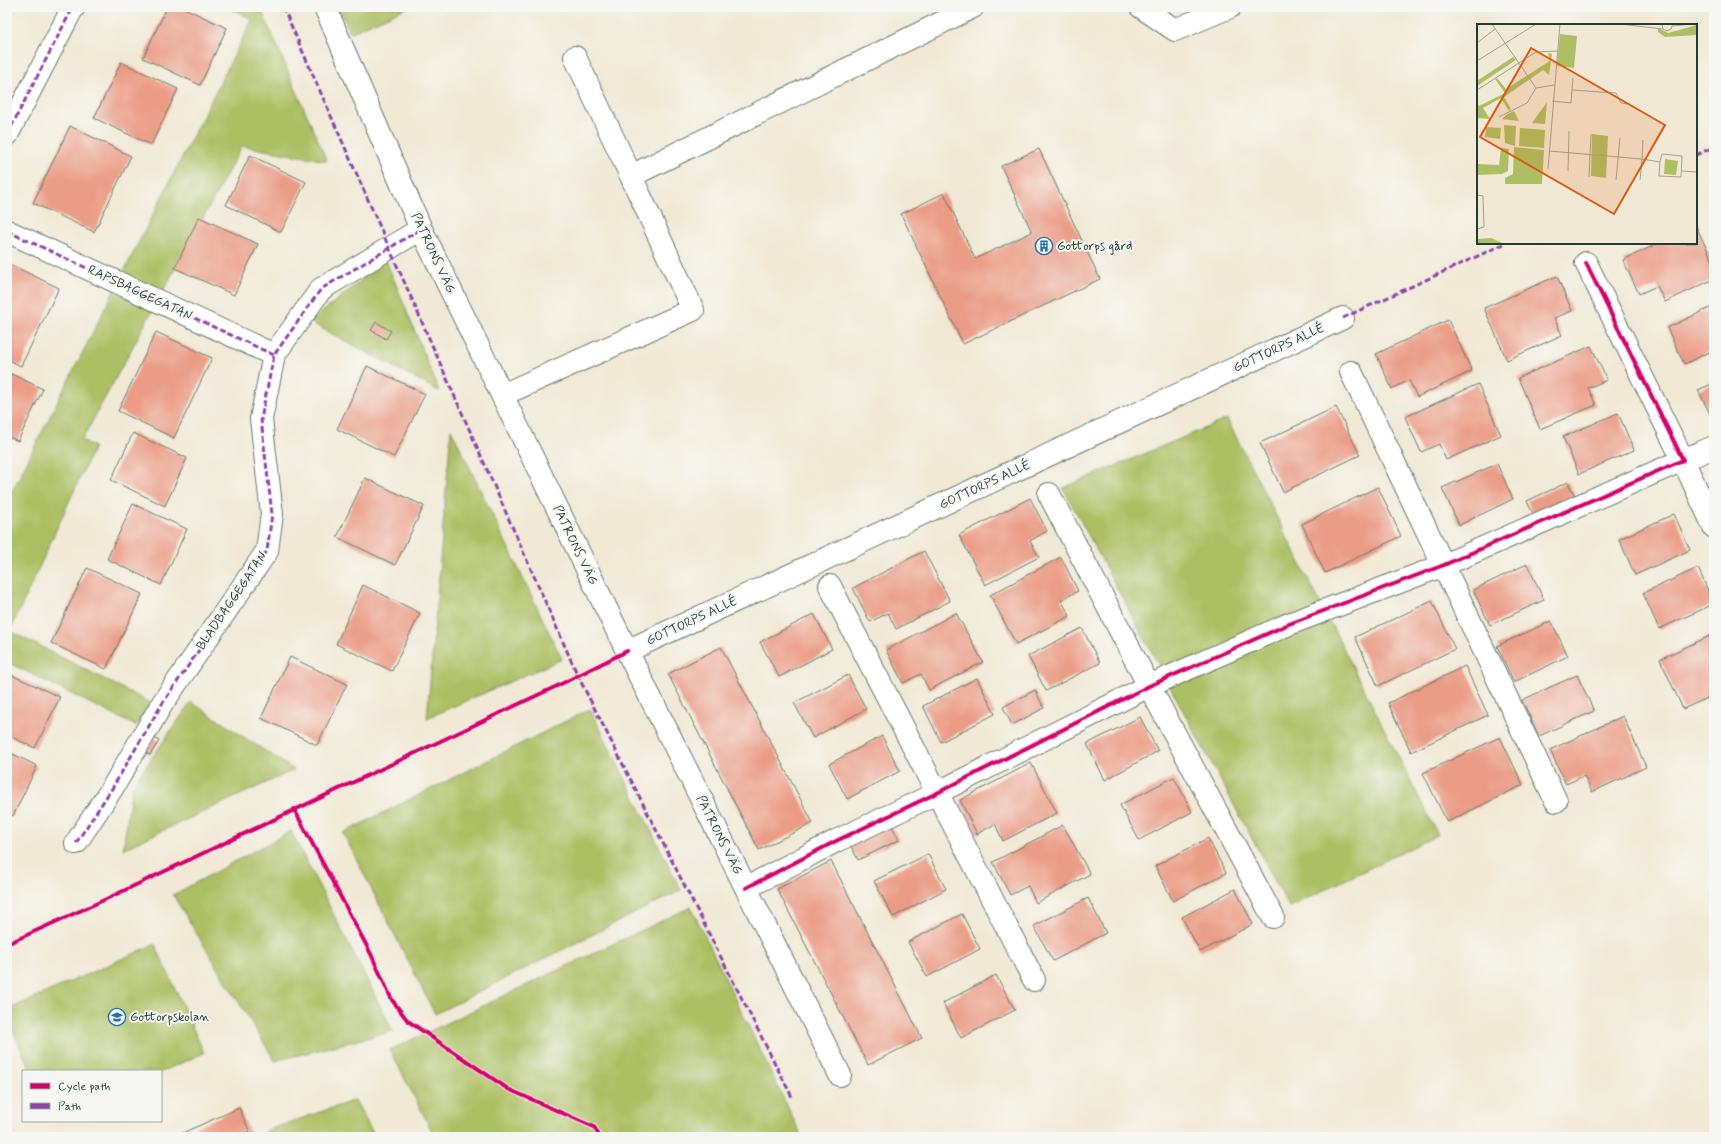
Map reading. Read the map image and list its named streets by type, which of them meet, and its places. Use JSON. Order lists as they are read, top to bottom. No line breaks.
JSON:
{"streets":{"street":["PATRONS VÄG","RAPSBAGGEGATAN","GOTTORPS ALLÉ","BLADBAGGEGATAN"]},"crossings":[["PATRONS VÄG","GOTTORPS ALLÉ"],["PATRONS VÄG","BLADBAGGEGATAN"],["RAPSBAGGEGATAN","BLADBAGGEGATAN"]],"places":{"building":["Gottorps gård"],"school or university":["Gottorpskolan"]},"legend":["Cycle path","Path"]}
